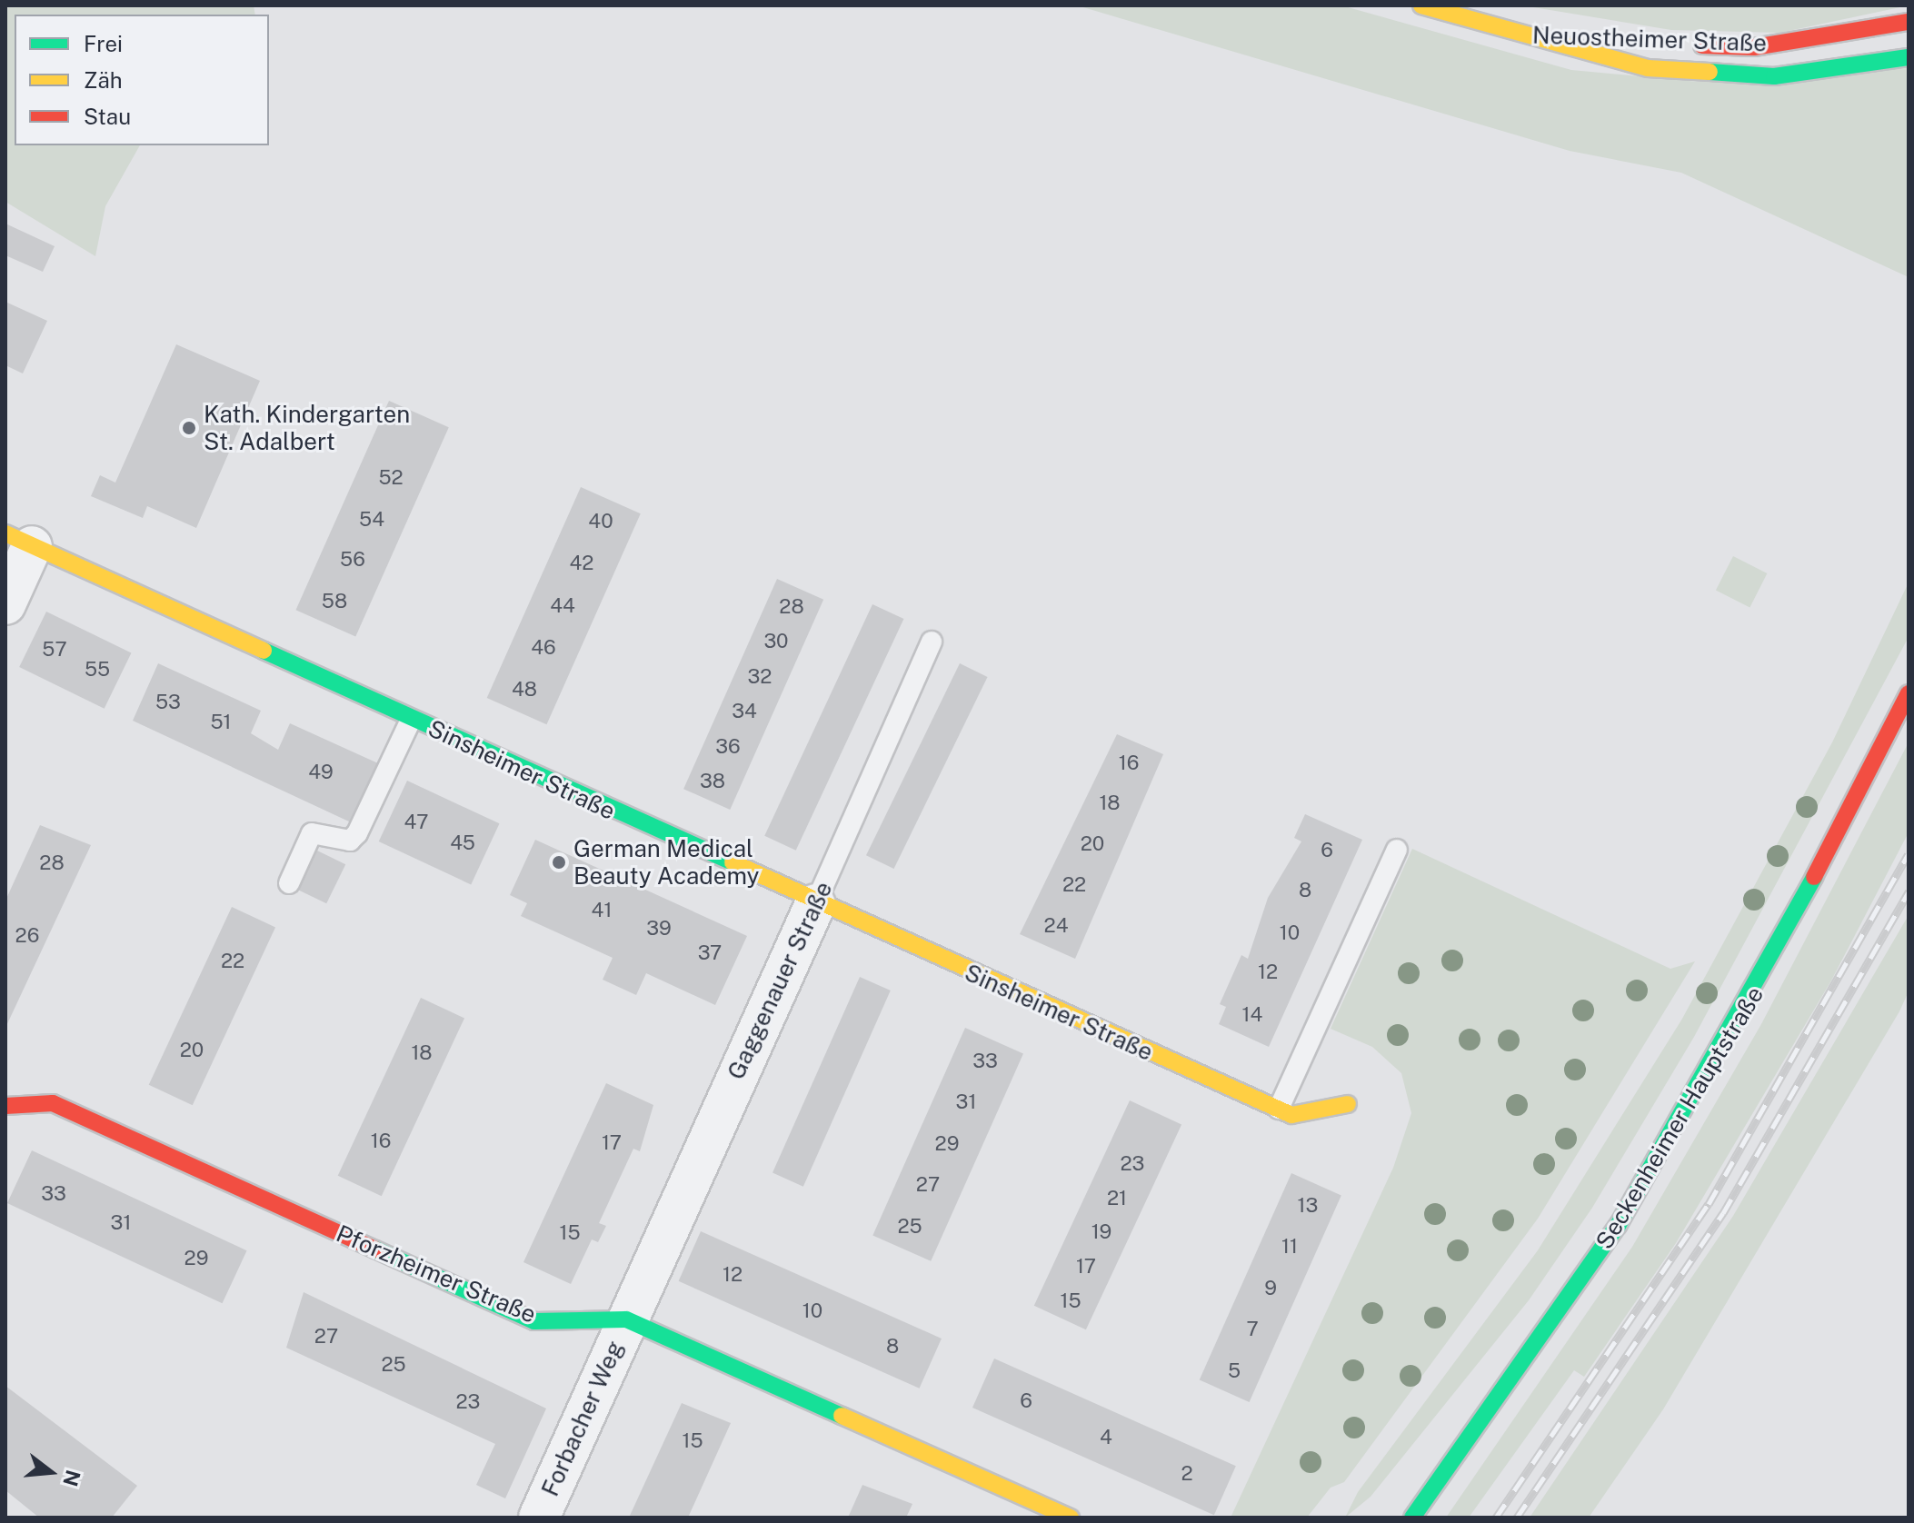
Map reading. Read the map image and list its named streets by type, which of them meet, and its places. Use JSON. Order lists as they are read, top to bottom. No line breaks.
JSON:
{"streets":{"street":["Neuostheimer Straße","Sinsheimer Straße","Gaggenauer Straße","Seckenheimer Hauptstraße","Pforzheimer Straße","Forbacher Weg"]},"crossings":[["Sinsheimer Straße","Gaggenauer Straße"],["Gaggenauer Straße","Pforzheimer Straße"],["Gaggenauer Straße","Forbacher Weg"],["Pforzheimer Straße","Forbacher Weg"]],"places":["Kath. Kindergarten St. Adalbert","German Medical Beauty Academy"],"house_numbers":["52","54","40","56","42","58","44","28","30","46","57","55","32","48","53","34","51","36","16","49","38","18","47","45","20","6","28","22","8","41","24","39","10","26","37","22","12","14","20","18","33","31","16","17","29","23","27","33","21","13","31","25","19","15","11","29","17","12","9","15","10","7","27","8","25","5","6","23","4","15","2"],"legend":["Frei","Zäh","Stau"],"north":"right"}
